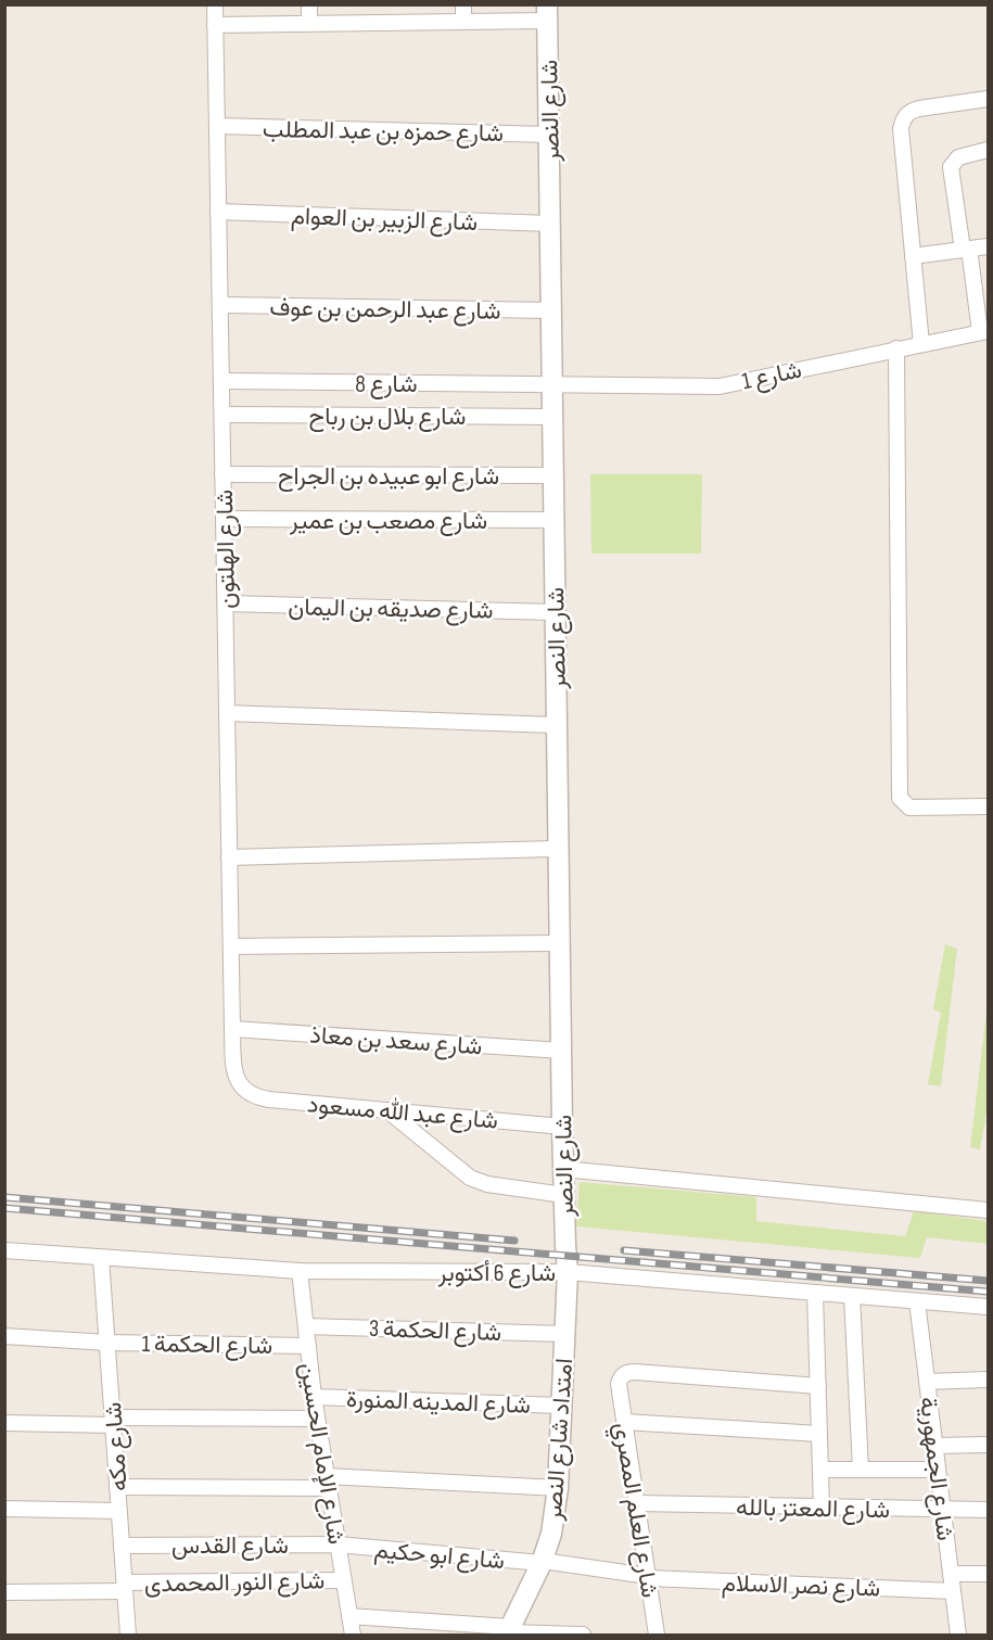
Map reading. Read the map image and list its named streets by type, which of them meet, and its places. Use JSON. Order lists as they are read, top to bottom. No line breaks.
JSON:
{"streets":{"street":["شارع النصر","شارع حمزه بن عبد المطلب","شارع الزبير بن العوام","شارع عبد الرحمن بن عوف","شارع 1","شارع 8","شارع بلال بن رباح","شارع ابو عبيده بن الجراح","شارع مصعب بن عمير","شارع الهلتون","شارع صديقه بن اليمان","شارع سعد بن معاذ","شارع عبد الله مسعود","شارع 6 أكتوبر","شارع الحكمة 3","شارع الحكمة 1","شارع المدينه المنورة","امتداد شارع النصر","شارع مكه","شارع الإمام الحسين","شارع الجمهورية","شارع المعتز بالله","شارع العلم المصري","شارع القدس","شارع ابو حكيم","شارع النور المحمدى","شارع نصر الاسلام"]},"crossings":[["شارع النصر","شارع حمزه بن عبد المطلب"],["شارع النصر","شارع الزبير بن العوام"],["شارع النصر","شارع عبد الرحمن بن عوف"],["شارع النصر","شارع 1"],["شارع النصر","شارع 8"],["شارع النصر","شارع بلال بن رباح"],["شارع النصر","شارع ابو عبيده بن الجراح"],["شارع النصر","شارع مصعب بن عمير"],["شارع النصر","شارع صديقه بن اليمان"],["شارع النصر","شارع سعد بن معاذ"],["شارع النصر","شارع عبد الله مسعود"],["شارع النصر","شارع 6 أكتوبر"],["شارع النصر","امتداد شارع النصر"],["شارع حمزه بن عبد المطلب","شارع الهلتون"],["شارع الزبير بن العوام","شارع الهلتون"],["شارع عبد الرحمن بن عوف","شارع الهلتون"],["شارع 1","شارع 8"],["شارع 8","شارع الهلتون"],["شارع بلال بن رباح","شارع الهلتون"],["شارع ابو عبيده بن الجراح","شارع الهلتون"],["شارع مصعب بن عمير","شارع الهلتون"],["شارع الهلتون","شارع صديقه بن اليمان"],["شارع الهلتون","شارع سعد بن معاذ"],["شارع الهلتون","شارع عبد الله مسعود"],["شارع 6 أكتوبر","امتداد شارع النصر"],["شارع 6 أكتوبر","شارع مكه"],["شارع 6 أكتوبر","شارع الإمام الحسين"],["شارع 6 أكتوبر","شارع الجمهورية"],["شارع الحكمة 3","امتداد شارع النصر"],["شارع الحكمة 3","شارع الإمام الحسين"],["شارع الحكمة 1","شارع مكه"],["شارع الحكمة 1","شارع الإمام الحسين"],["شارع المدينه المنورة","امتداد شارع النصر"],["شارع المدينه المنورة","شارع الإمام الحسين"],["امتداد شارع النصر","شارع ابو حكيم"],["شارع مكه","شارع القدس"],["شارع مكه","شارع النور المحمدى"],["شارع الإمام الحسين","شارع القدس"],["شارع الإمام الحسين","شارع ابو حكيم"],["شارع الإمام الحسين","شارع النور المحمدى"],["شارع الجمهورية","شارع المعتز بالله"],["شارع الجمهورية","شارع نصر الاسلام"],["شارع المعتز بالله","شارع العلم المصري"],["شارع العلم المصري","شارع ابو حكيم"],["شارع العلم المصري","شارع نصر الاسلام"],["شارع القدس","شارع ابو حكيم"],["شارع ابو حكيم","شارع نصر الاسلام"]]}
